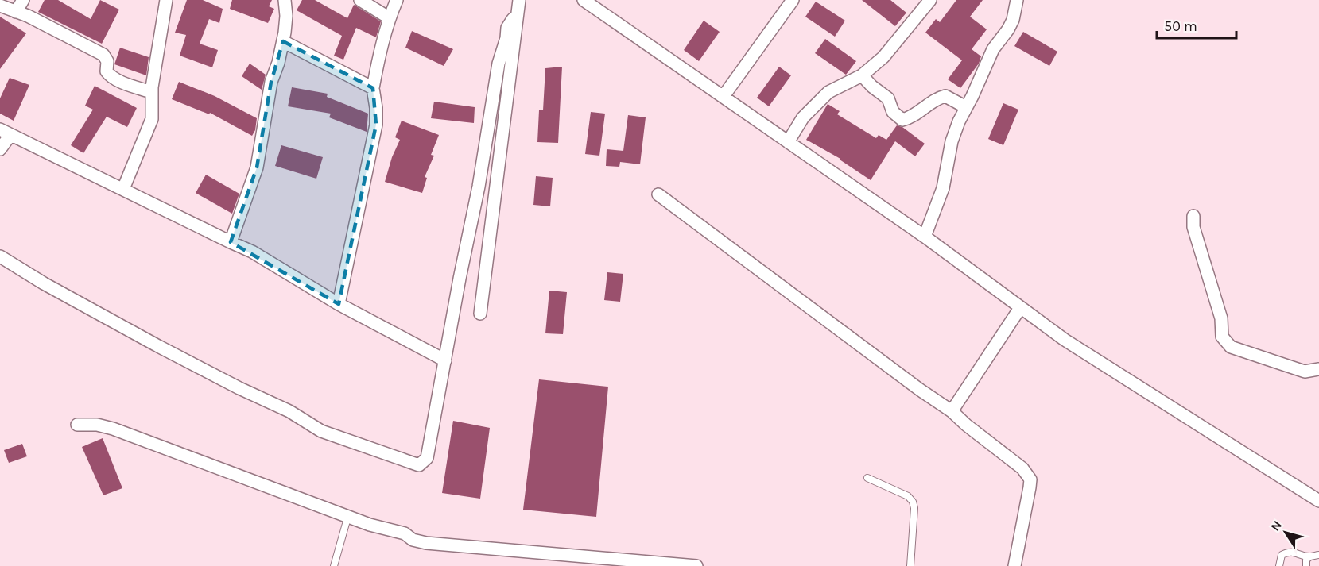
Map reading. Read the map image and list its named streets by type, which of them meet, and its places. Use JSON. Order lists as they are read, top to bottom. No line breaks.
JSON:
{"scale_bar":"50 m","north":"top left"}
